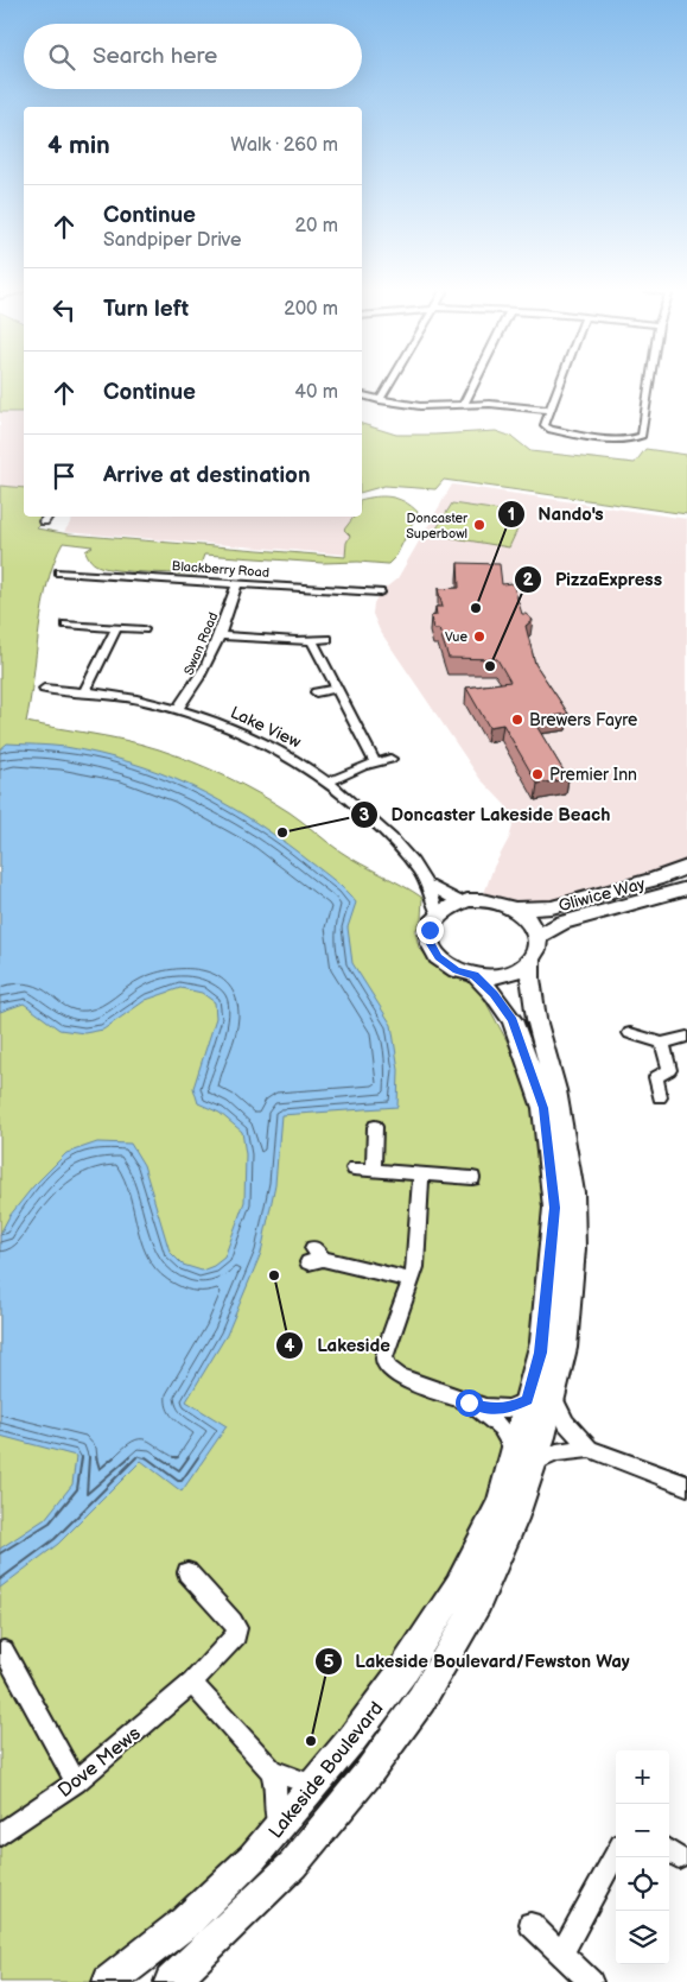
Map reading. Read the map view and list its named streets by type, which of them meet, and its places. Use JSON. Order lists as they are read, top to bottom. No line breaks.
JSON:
{"streets":{"street":["Blackberry Road","Swan Road","Lake View","Gliwice Way","Dove Mews","Lakeside Boulevard"]},"crossings":[["Blackberry Road","Swan Road"],["Swan Road","Lake View"],["Lake View","Gliwice Way"],["Lake View","Lakeside Boulevard"],["Gliwice Way","Lakeside Boulevard"]],"places":["Doncaster Superbowl","Nando's","Vue","PizzaExpress","Brewers Fayre","Premier Inn","Doncaster Lakeside Beach","Lakeside","Lakeside Boulevard/Fewston Way"],"page":{"search":"Search here","heading":["4 min","Walk · 260 m"],"list":[["Continue","Sandpiper Drive","20 m"],["Turn left","200 m"],["Continue","40 m"],"Arrive at destination"],"map_buttons":["+","−"]}}
